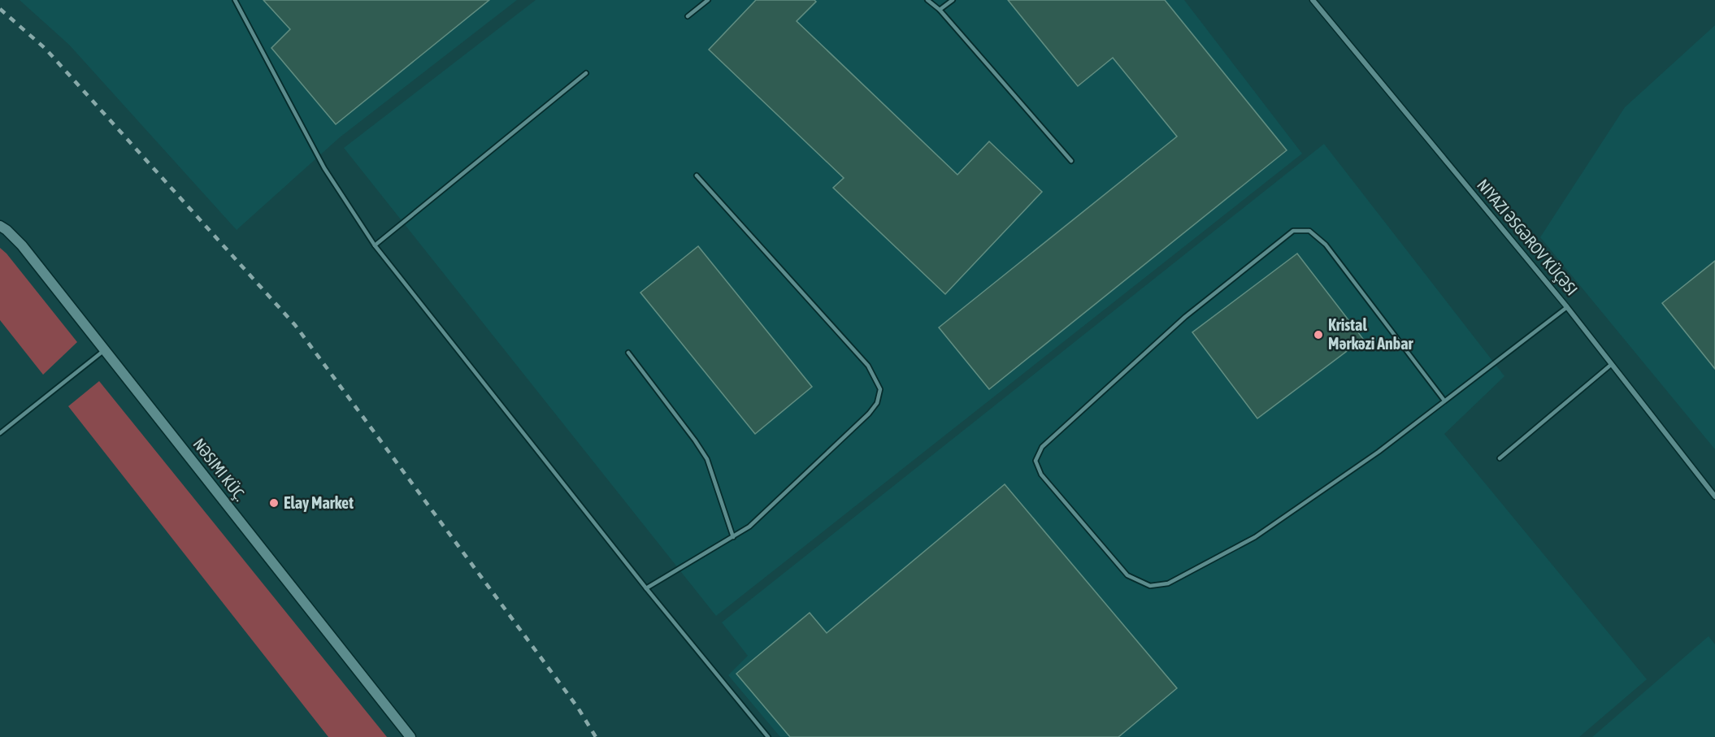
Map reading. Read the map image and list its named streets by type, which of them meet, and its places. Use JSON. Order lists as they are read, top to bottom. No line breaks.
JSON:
{"streets":{"street":["NIYAZI ƏSGƏROV KÜÇƏSI","NƏSIMI KÜÇ."]},"places":["Kristal Mərkəzi Anbar","Elay Market"]}
